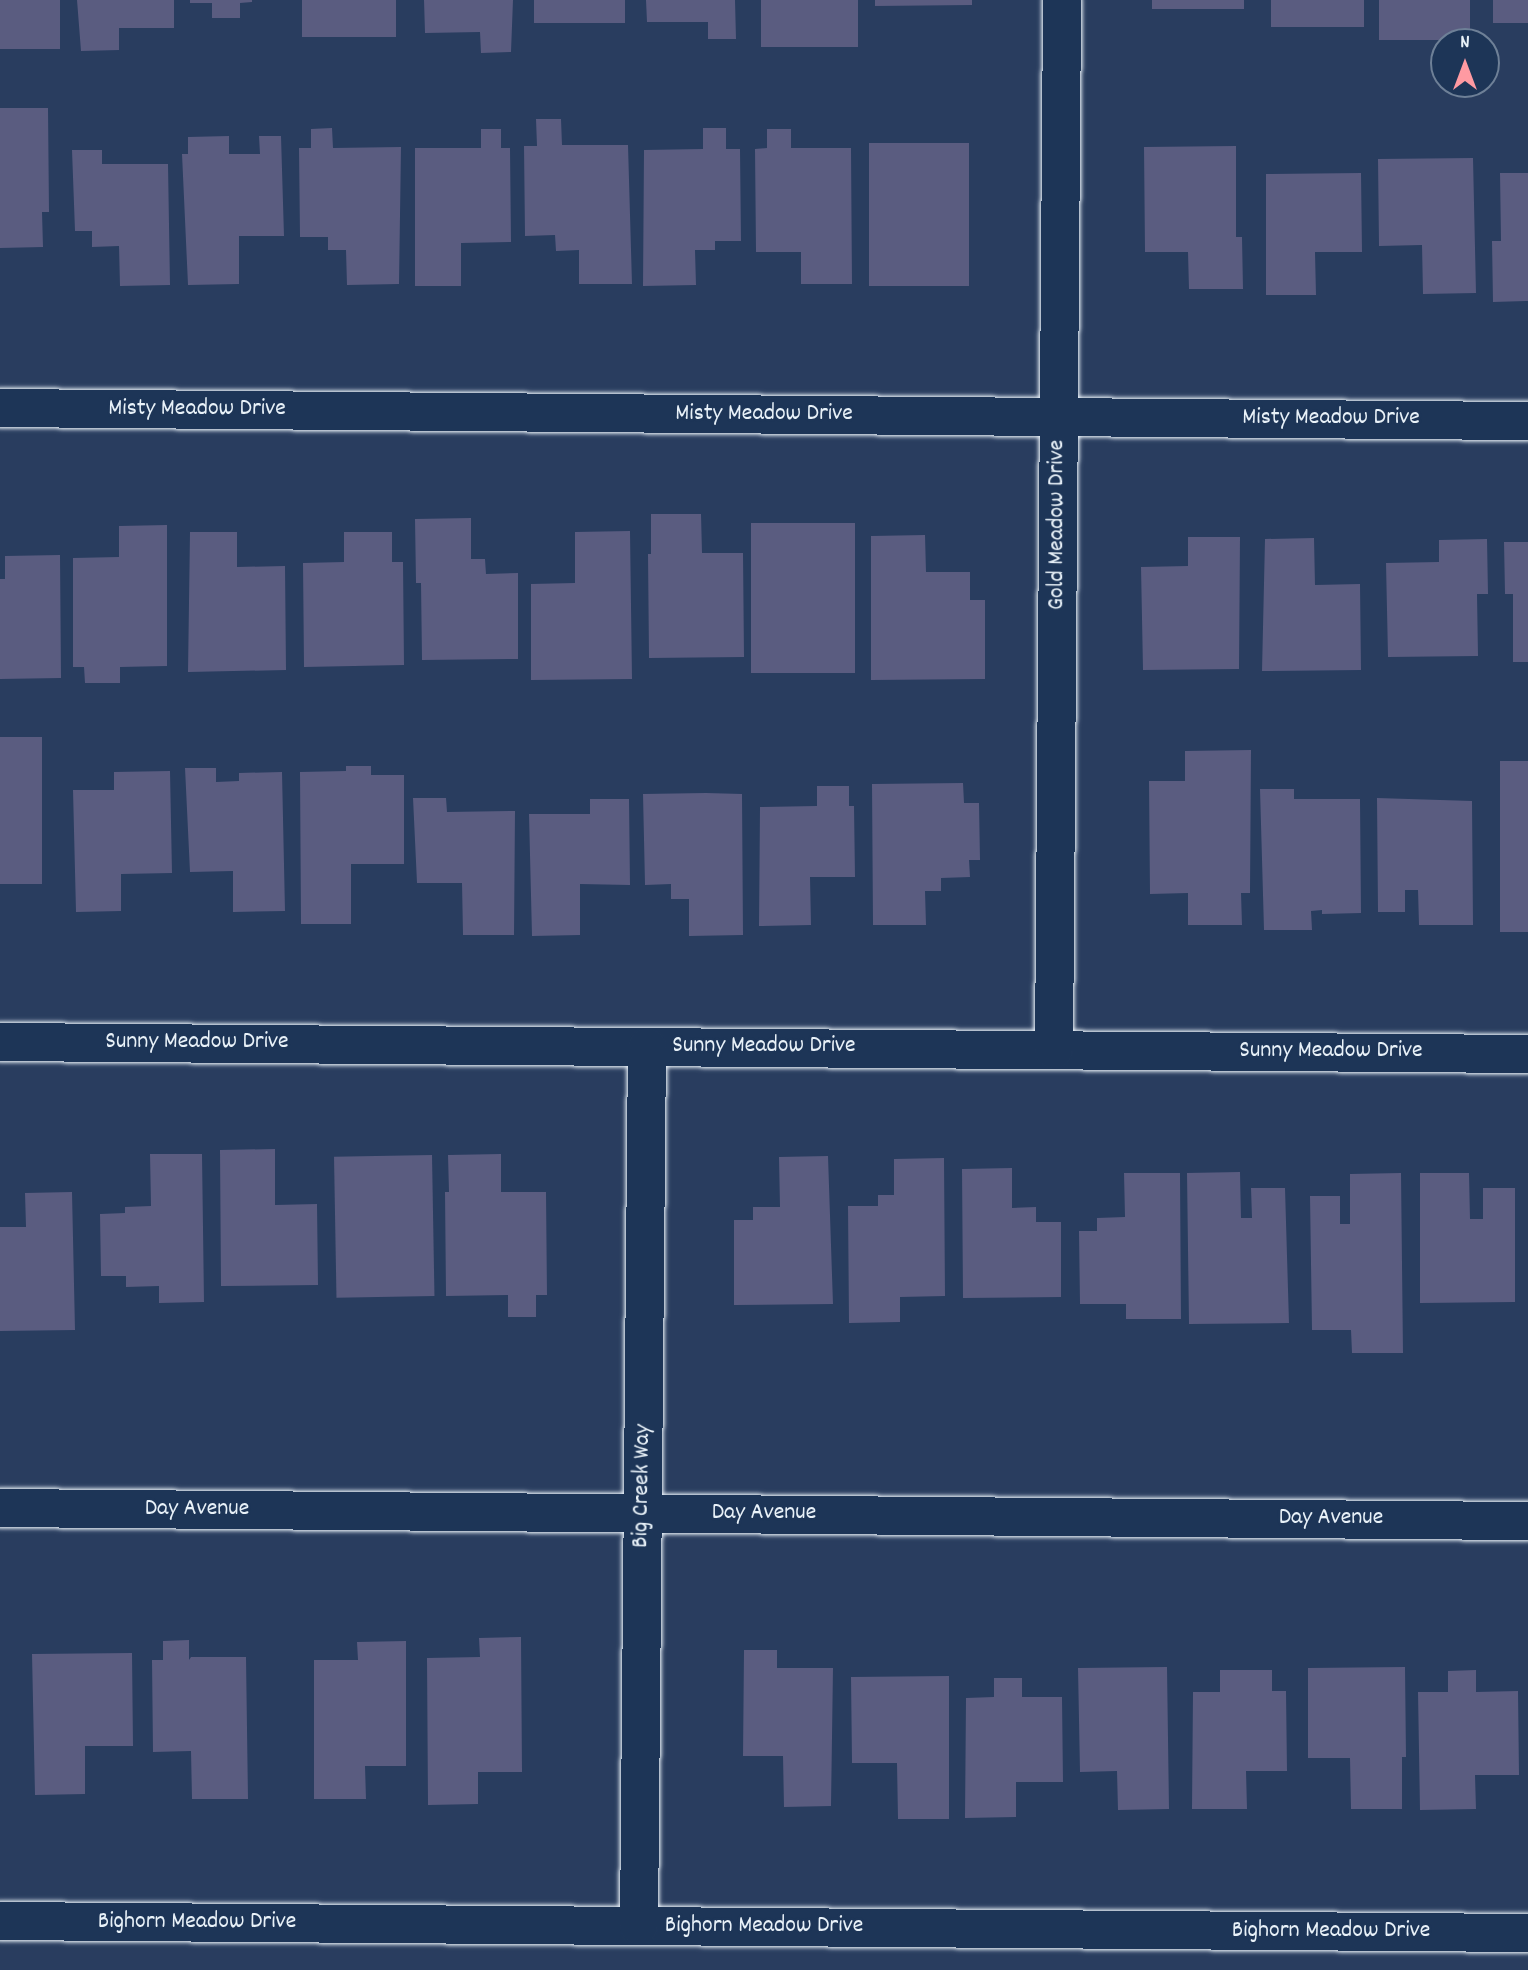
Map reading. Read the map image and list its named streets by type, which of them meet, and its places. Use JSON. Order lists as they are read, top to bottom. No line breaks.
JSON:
{"streets":{"street":["Misty Meadow Drive","Gold Meadow Drive","Sunny Meadow Drive","Big Creek Way","Day Avenue","Bighorn Meadow Drive"]},"crossings":[["Misty Meadow Drive","Gold Meadow Drive"],["Gold Meadow Drive","Sunny Meadow Drive"],["Sunny Meadow Drive","Big Creek Way"],["Big Creek Way","Day Avenue"],["Big Creek Way","Bighorn Meadow Drive"]],"north":"top"}
